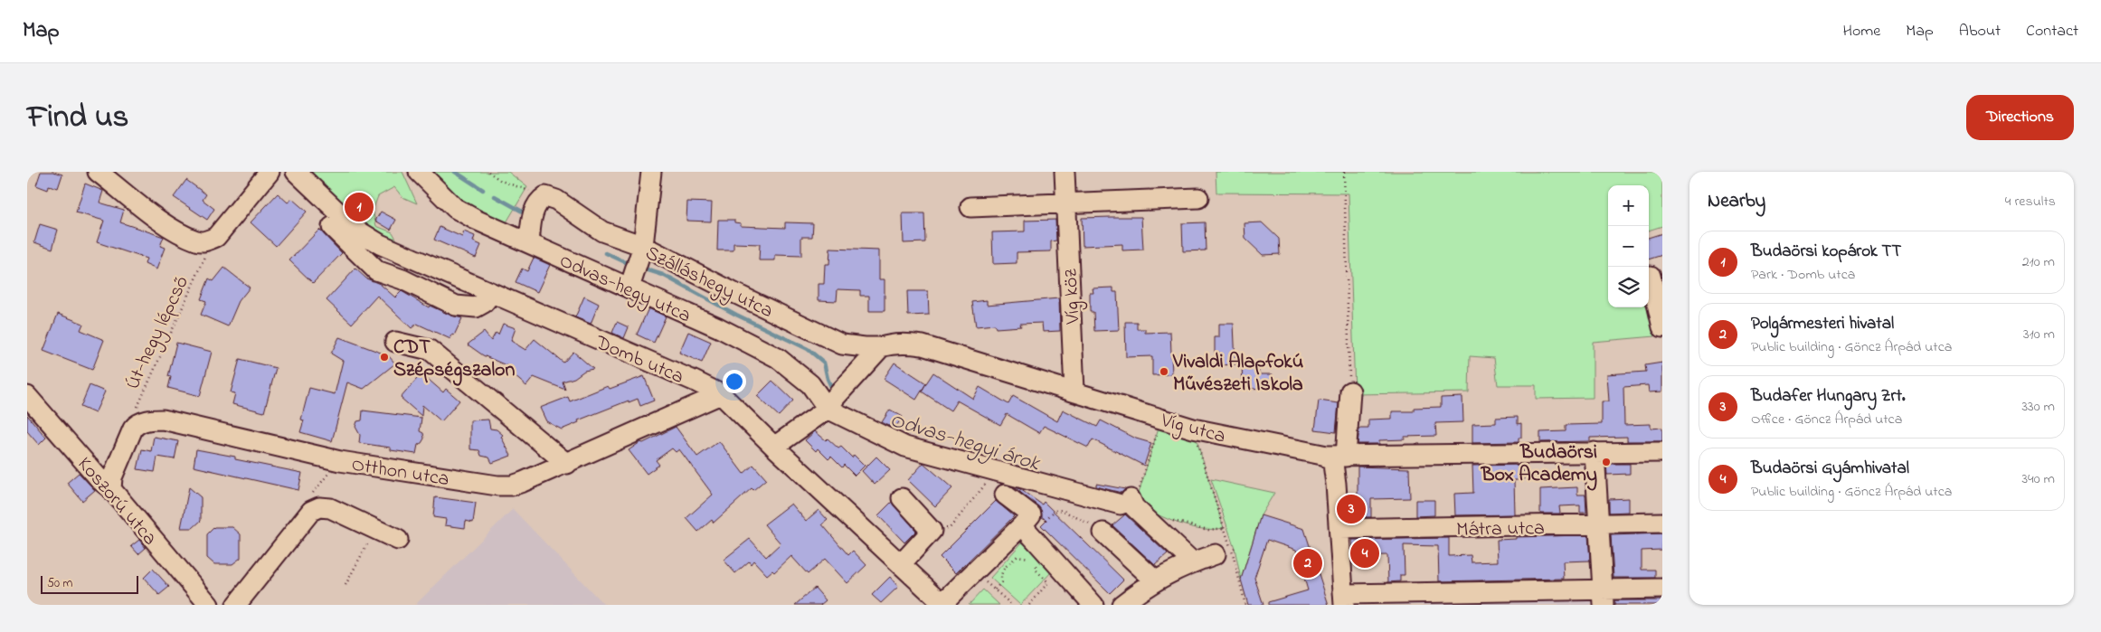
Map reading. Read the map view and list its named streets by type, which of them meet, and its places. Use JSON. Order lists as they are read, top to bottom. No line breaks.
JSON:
{"streets":{"street":["Szálláshegy utca","Odvas-hegy utca","Víg köz","Domb utca","Víg utca","Otthon utca","Koszorú utca","Mátra utca"],"path":["Út-hegy lépcső"]},"crossings":[["Szálláshegy utca","Víg utca"],["Víg köz","Víg utca"],["Út-hegy lépcső","Otthon utca"],["Domb utca","Otthon utca"]],"water":["Odvas-hegyi árok"],"places":["CDT Szépségszalon","Vivaldi Alapfokú Művészeti Iskola","Budaörsi Box Academy"],"scale_bar":"50 m","page":{"header":"Map","nav":["Home","Map","About","Contact"],"title":"Find us","buttons":"Directions","heading":["Nearby","4 results"],"map_buttons":["+","−"],"pins":["1","3","4","2"],"list":[{"mark":"1","name":"Budaörsi kopárok TT","note":"Park · Domb utca","value":"210 m"},{"mark":"2","name":"Polgármesteri hivatal","note":"Public building · Göncz Árpád utca","value":"310 m"},{"mark":"3","name":"Budafer Hungary Zrt.","note":"Office · Göncz Árpád utca","value":"330 m"},{"mark":"4","name":"Budaörsi Gyámhivatal","note":"Public building · Göncz Árpád utca","value":"340 m"}],"scale":"50 m"}}
